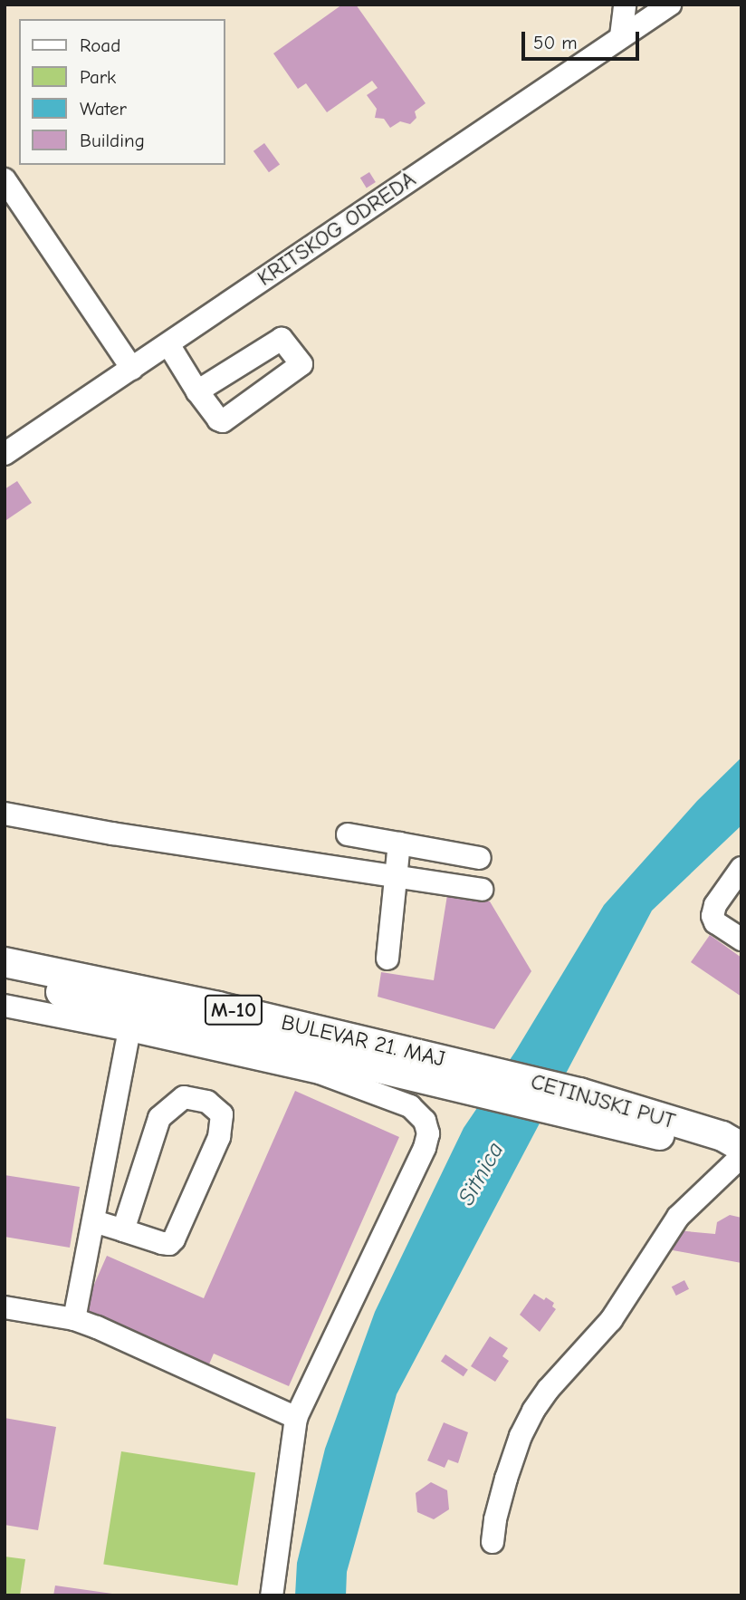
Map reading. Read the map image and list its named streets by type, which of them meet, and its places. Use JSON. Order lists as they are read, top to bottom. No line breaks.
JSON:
{"streets":{"main road":["M-10","BULEVAR 21. MAJ","CETINJSKI PUT"],"street":["KRITSKOG ODREDA"]},"crossings":[["BULEVAR 21. MAJ","CETINJSKI PUT"]],"water":["Sitnica"],"legend":["Road","Park","Water","Building"],"scale_bar":"50 m"}
